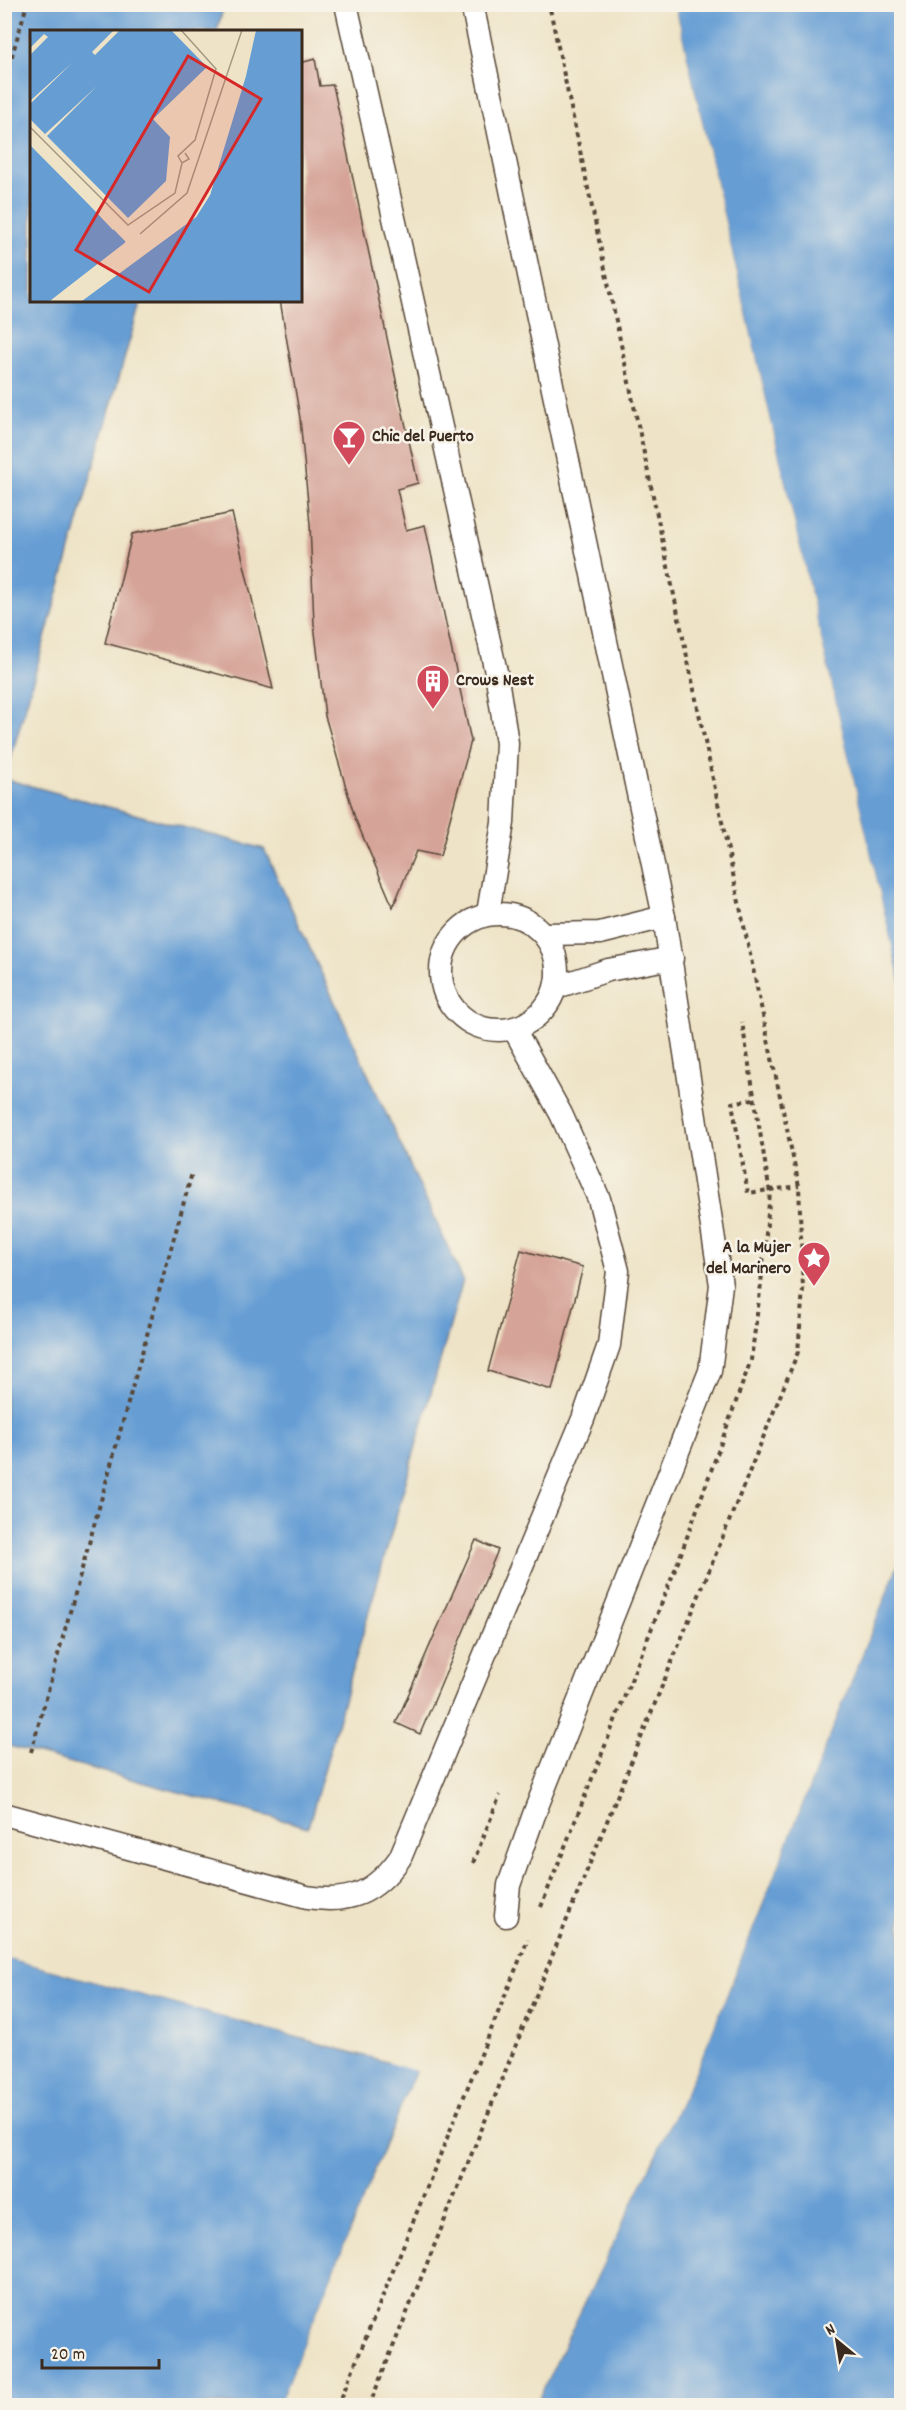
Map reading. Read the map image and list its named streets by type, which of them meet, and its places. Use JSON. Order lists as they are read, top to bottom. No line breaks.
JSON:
{"places":{"bar":["Chic del Puerto"],"building":["Crows Nest"],"place":["A la Mujer del Marinero"]},"scale_bar":"20 m","north":"top left"}
